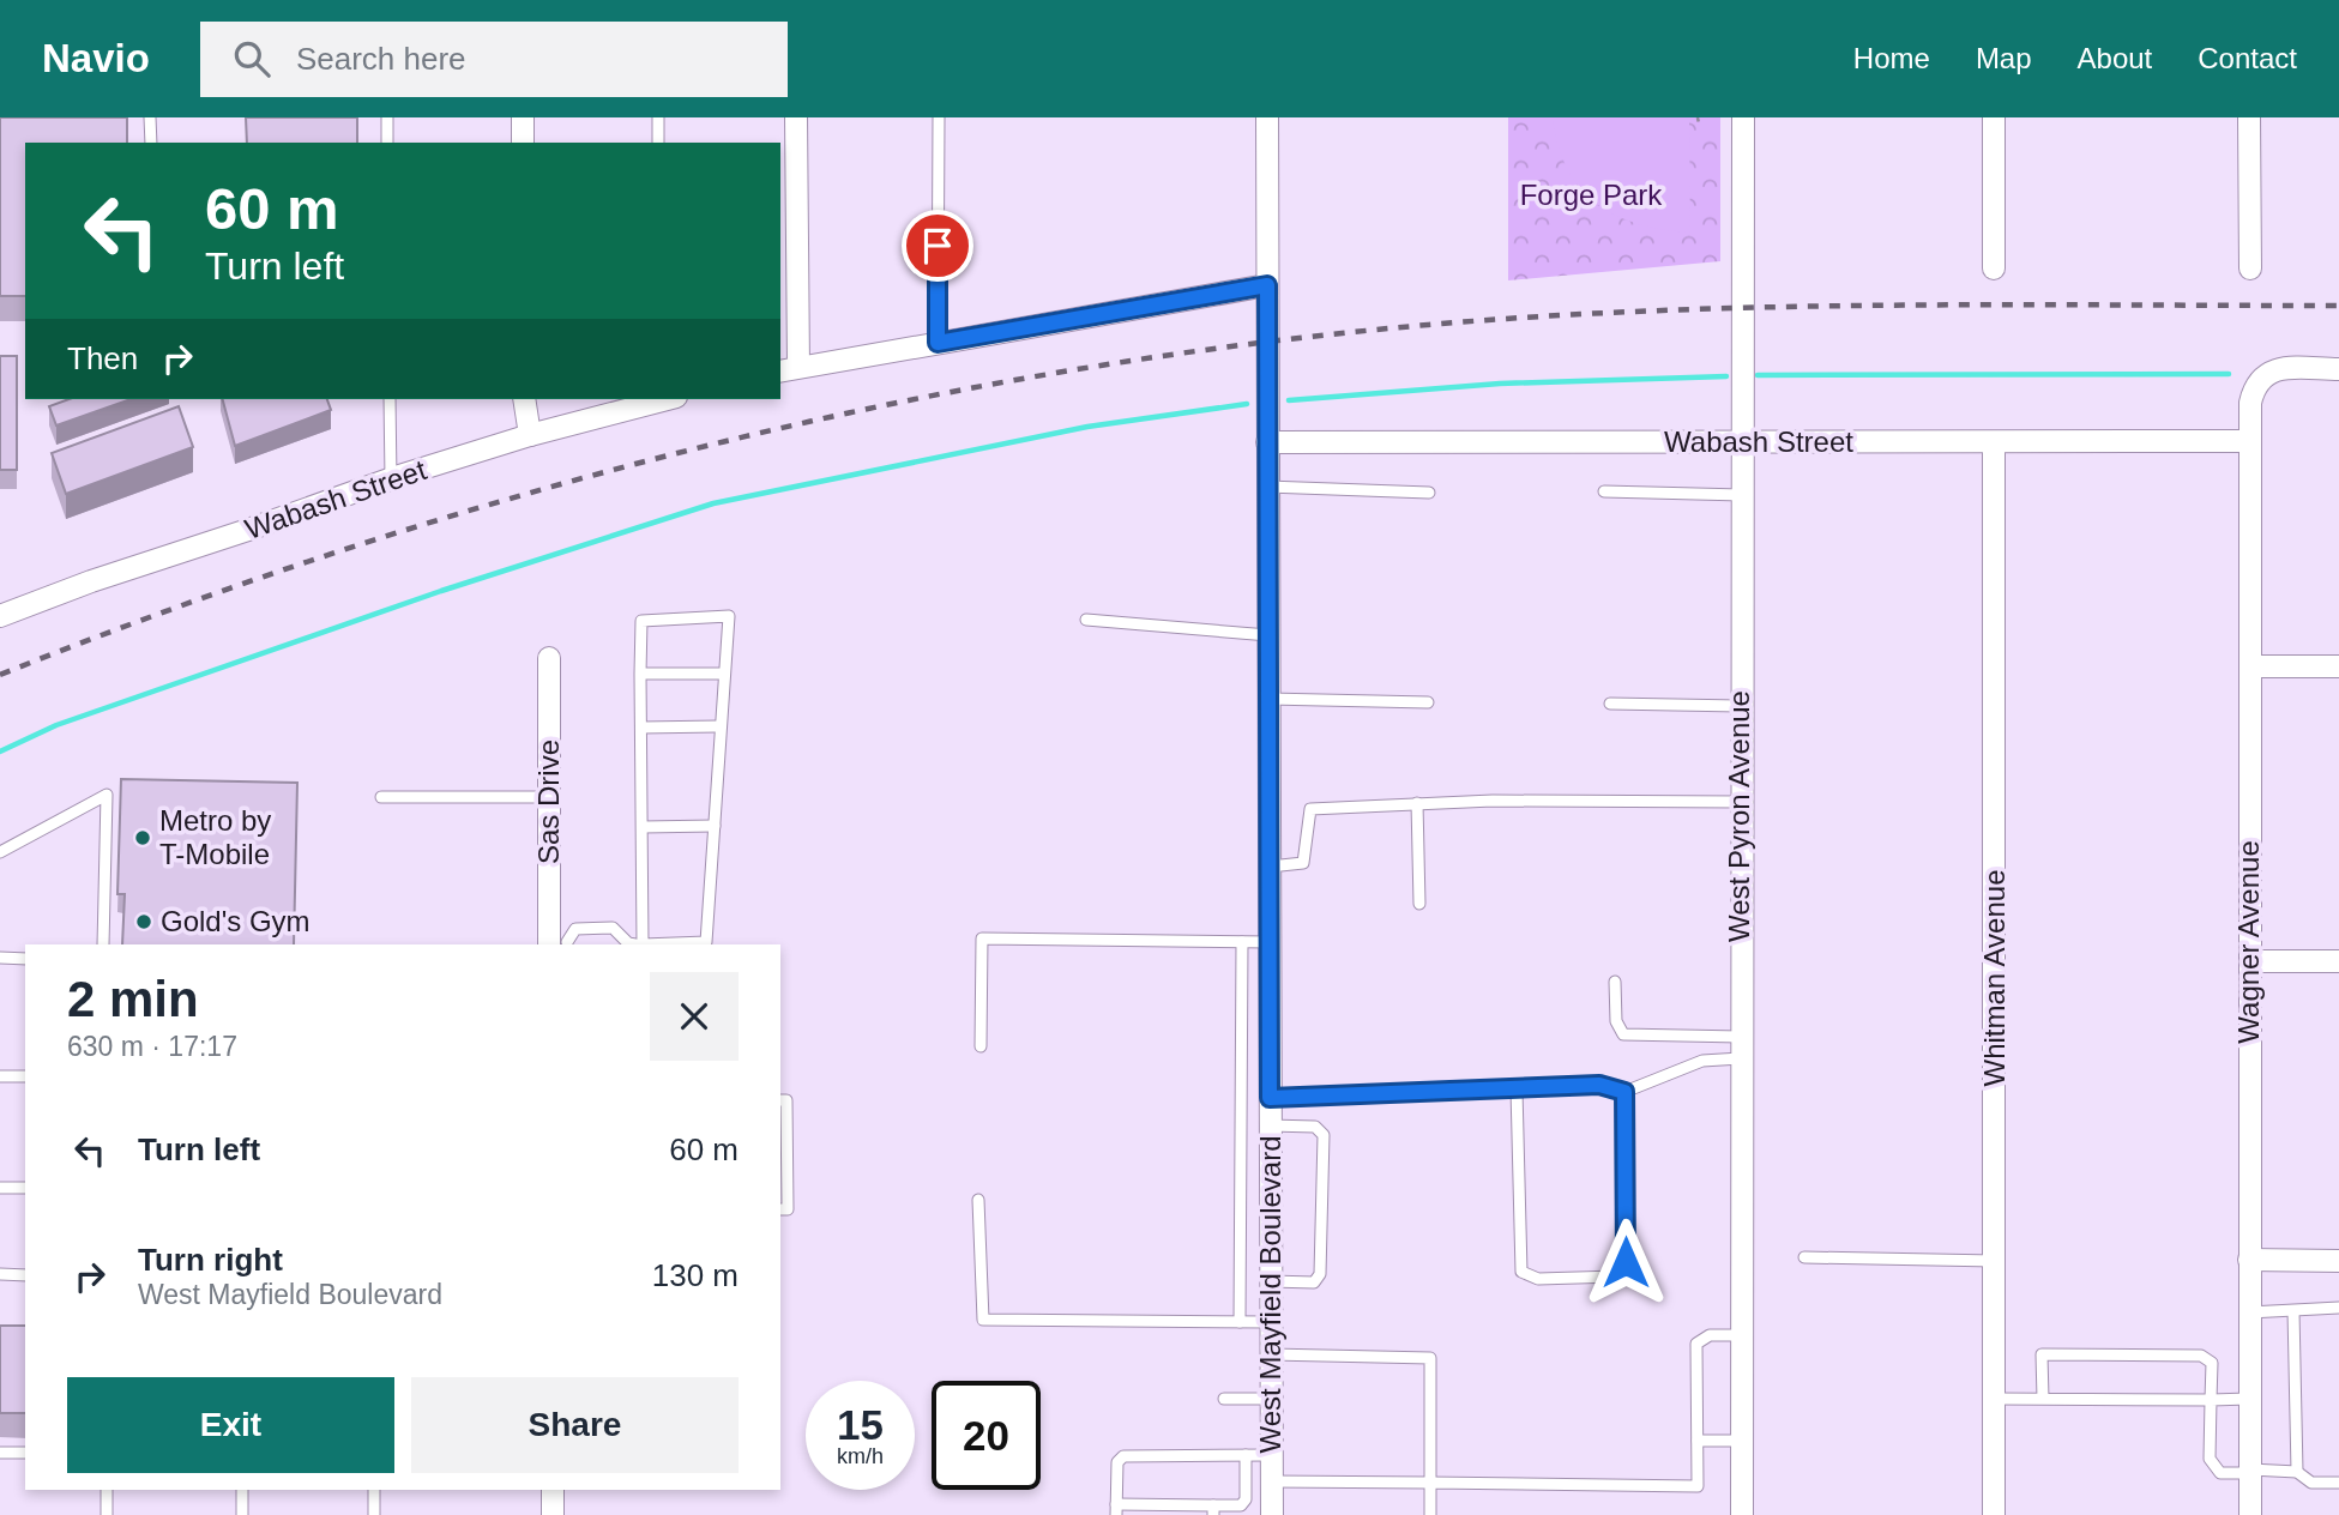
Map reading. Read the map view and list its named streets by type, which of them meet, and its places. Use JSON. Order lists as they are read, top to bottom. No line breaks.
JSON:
{"streets":{"street":["Wabash Street","Sas Drive","West Pyron Avenue","Wagner Avenue","Whitman Avenue","West Mayfield Boulevard"]},"crossings":[["Wabash Street","West Pyron Avenue"],["Wabash Street","Wagner Avenue"],["Wabash Street","Whitman Avenue"],["Wabash Street","West Mayfield Boulevard"]],"parks":["Forge Park"],"places":["Metro by T-Mobile","Gold's Gym"],"page":{"header":"Navio","search":"Search here","nav":["Home","Map","About","Contact"],"turn":["60 m","Turn left"],"then":"Then","heading":["2 min","630 m · 17:17"],"list":[{"name":"Turn left","value":"60 m"},{"name":"Turn right","note":"West Mayfield Boulevard","value":"130 m"}],"buttons":["Exit","Share"],"speed":"15 km/h","limit":"20"}}
